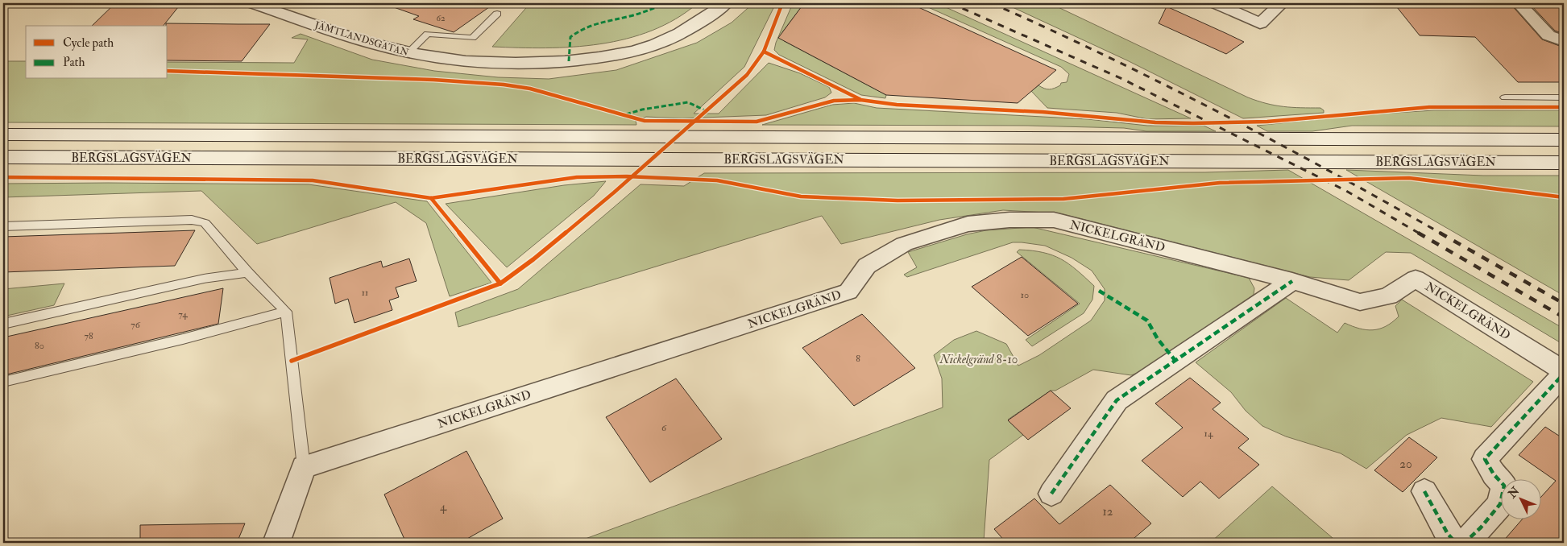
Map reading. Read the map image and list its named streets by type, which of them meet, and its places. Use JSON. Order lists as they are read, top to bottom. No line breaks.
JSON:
{"streets":{"main road":["BERGSLAGSVÄGEN"],"street":["JÄMTLANDSGATAN","NICKELGRÄND"]},"parks":["Nickelgränd 8-10"],"house_numbers":["62","11","10","74","76","78","80","8","6","14","20","4","12"],"legend":["Cycle path","Path"],"north":"top left"}
